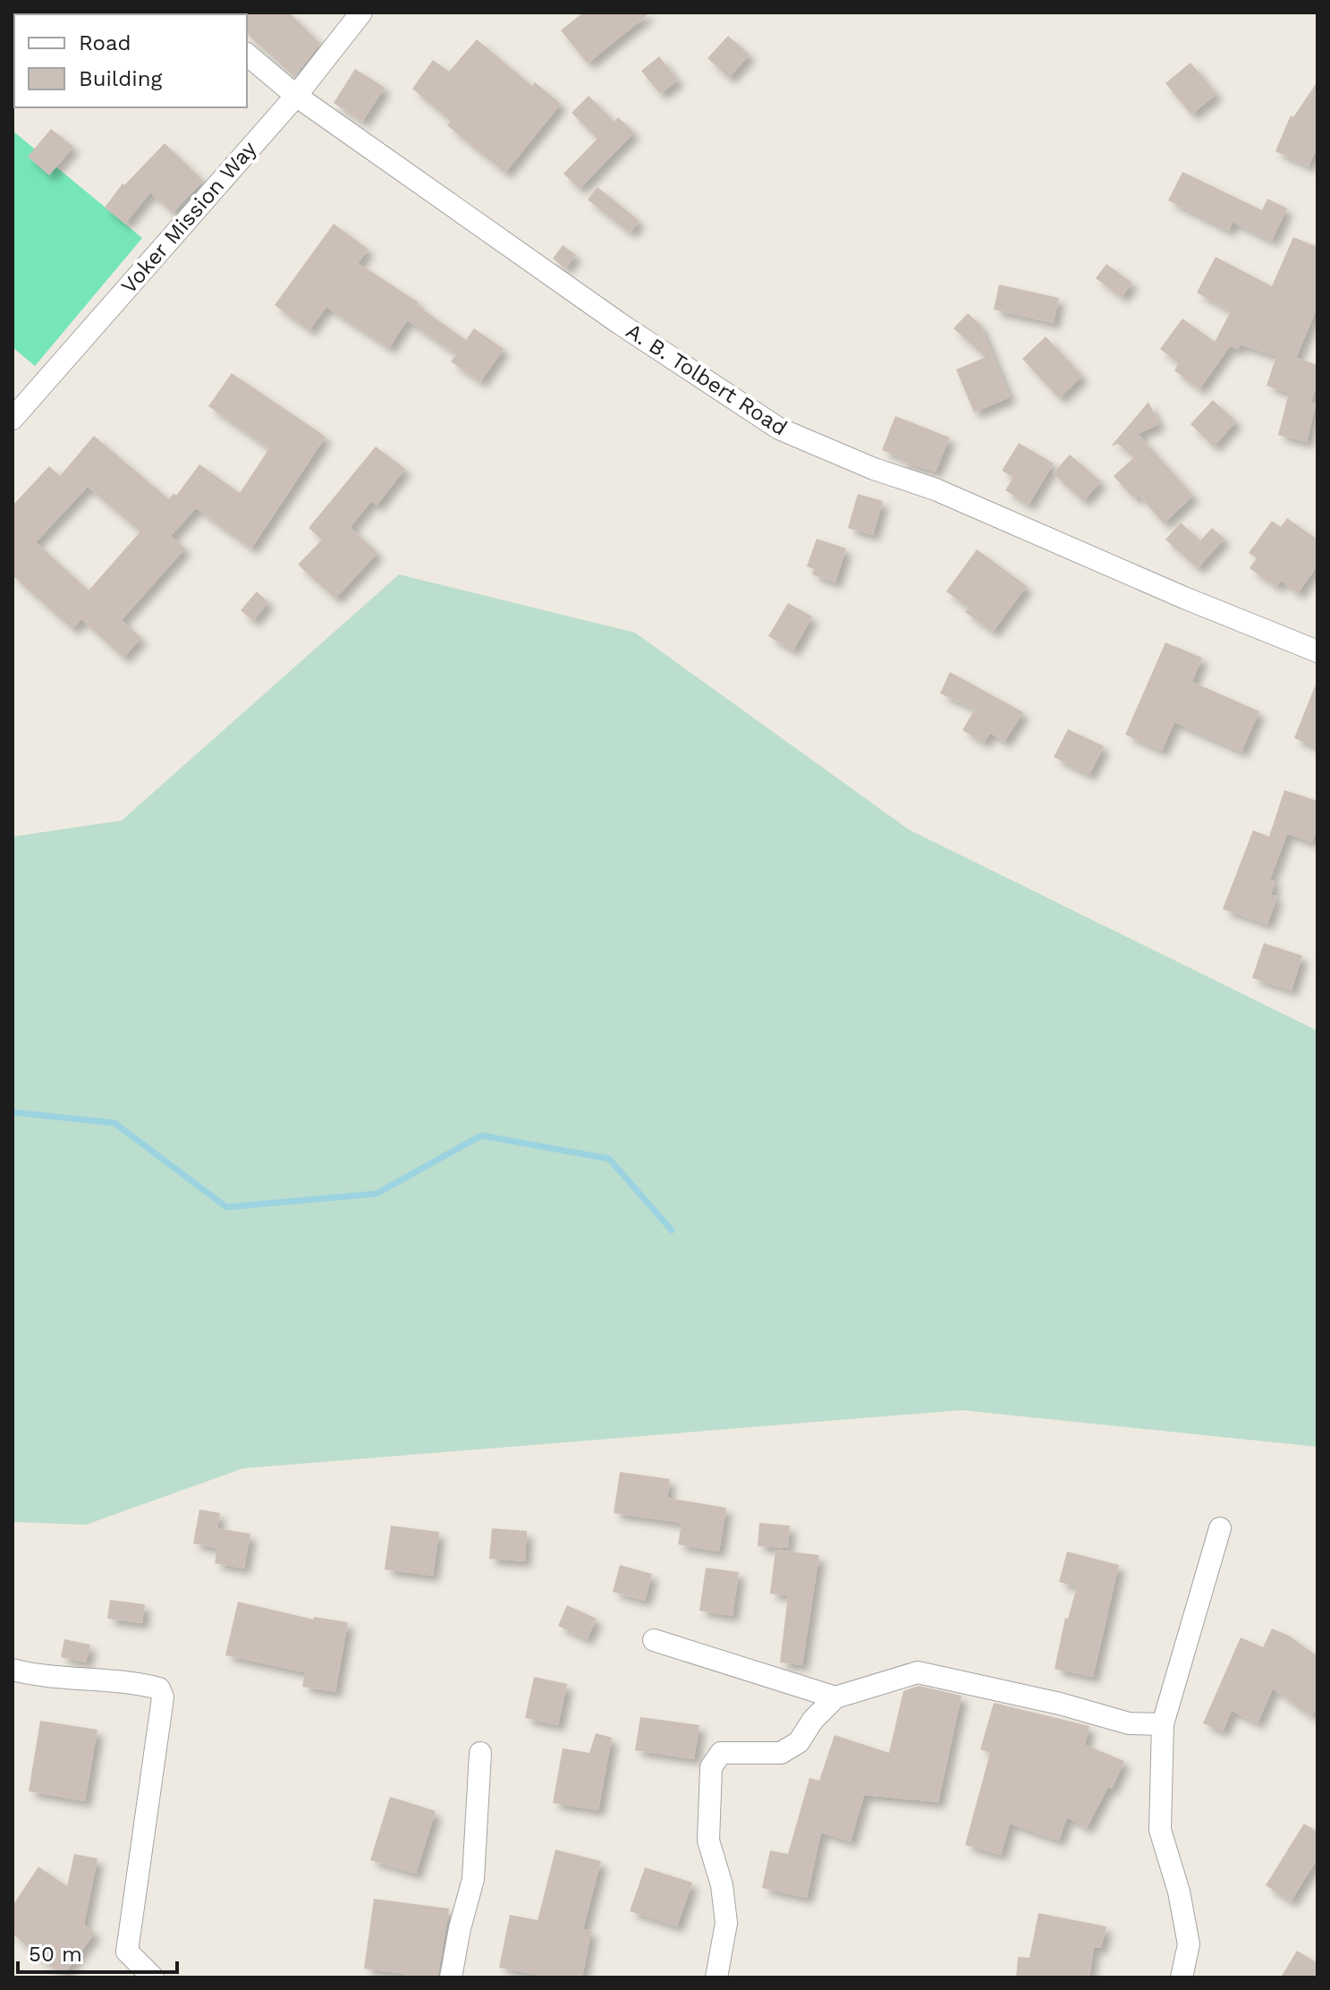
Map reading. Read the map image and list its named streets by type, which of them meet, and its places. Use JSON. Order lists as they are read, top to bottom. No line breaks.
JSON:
{"streets":{"street":["Voker Mission Way","A. B. Tolbert Road"]},"crossings":[["Voker Mission Way","A. B. Tolbert Road"]],"legend":["Road","Building"],"scale_bar":"50 m"}
